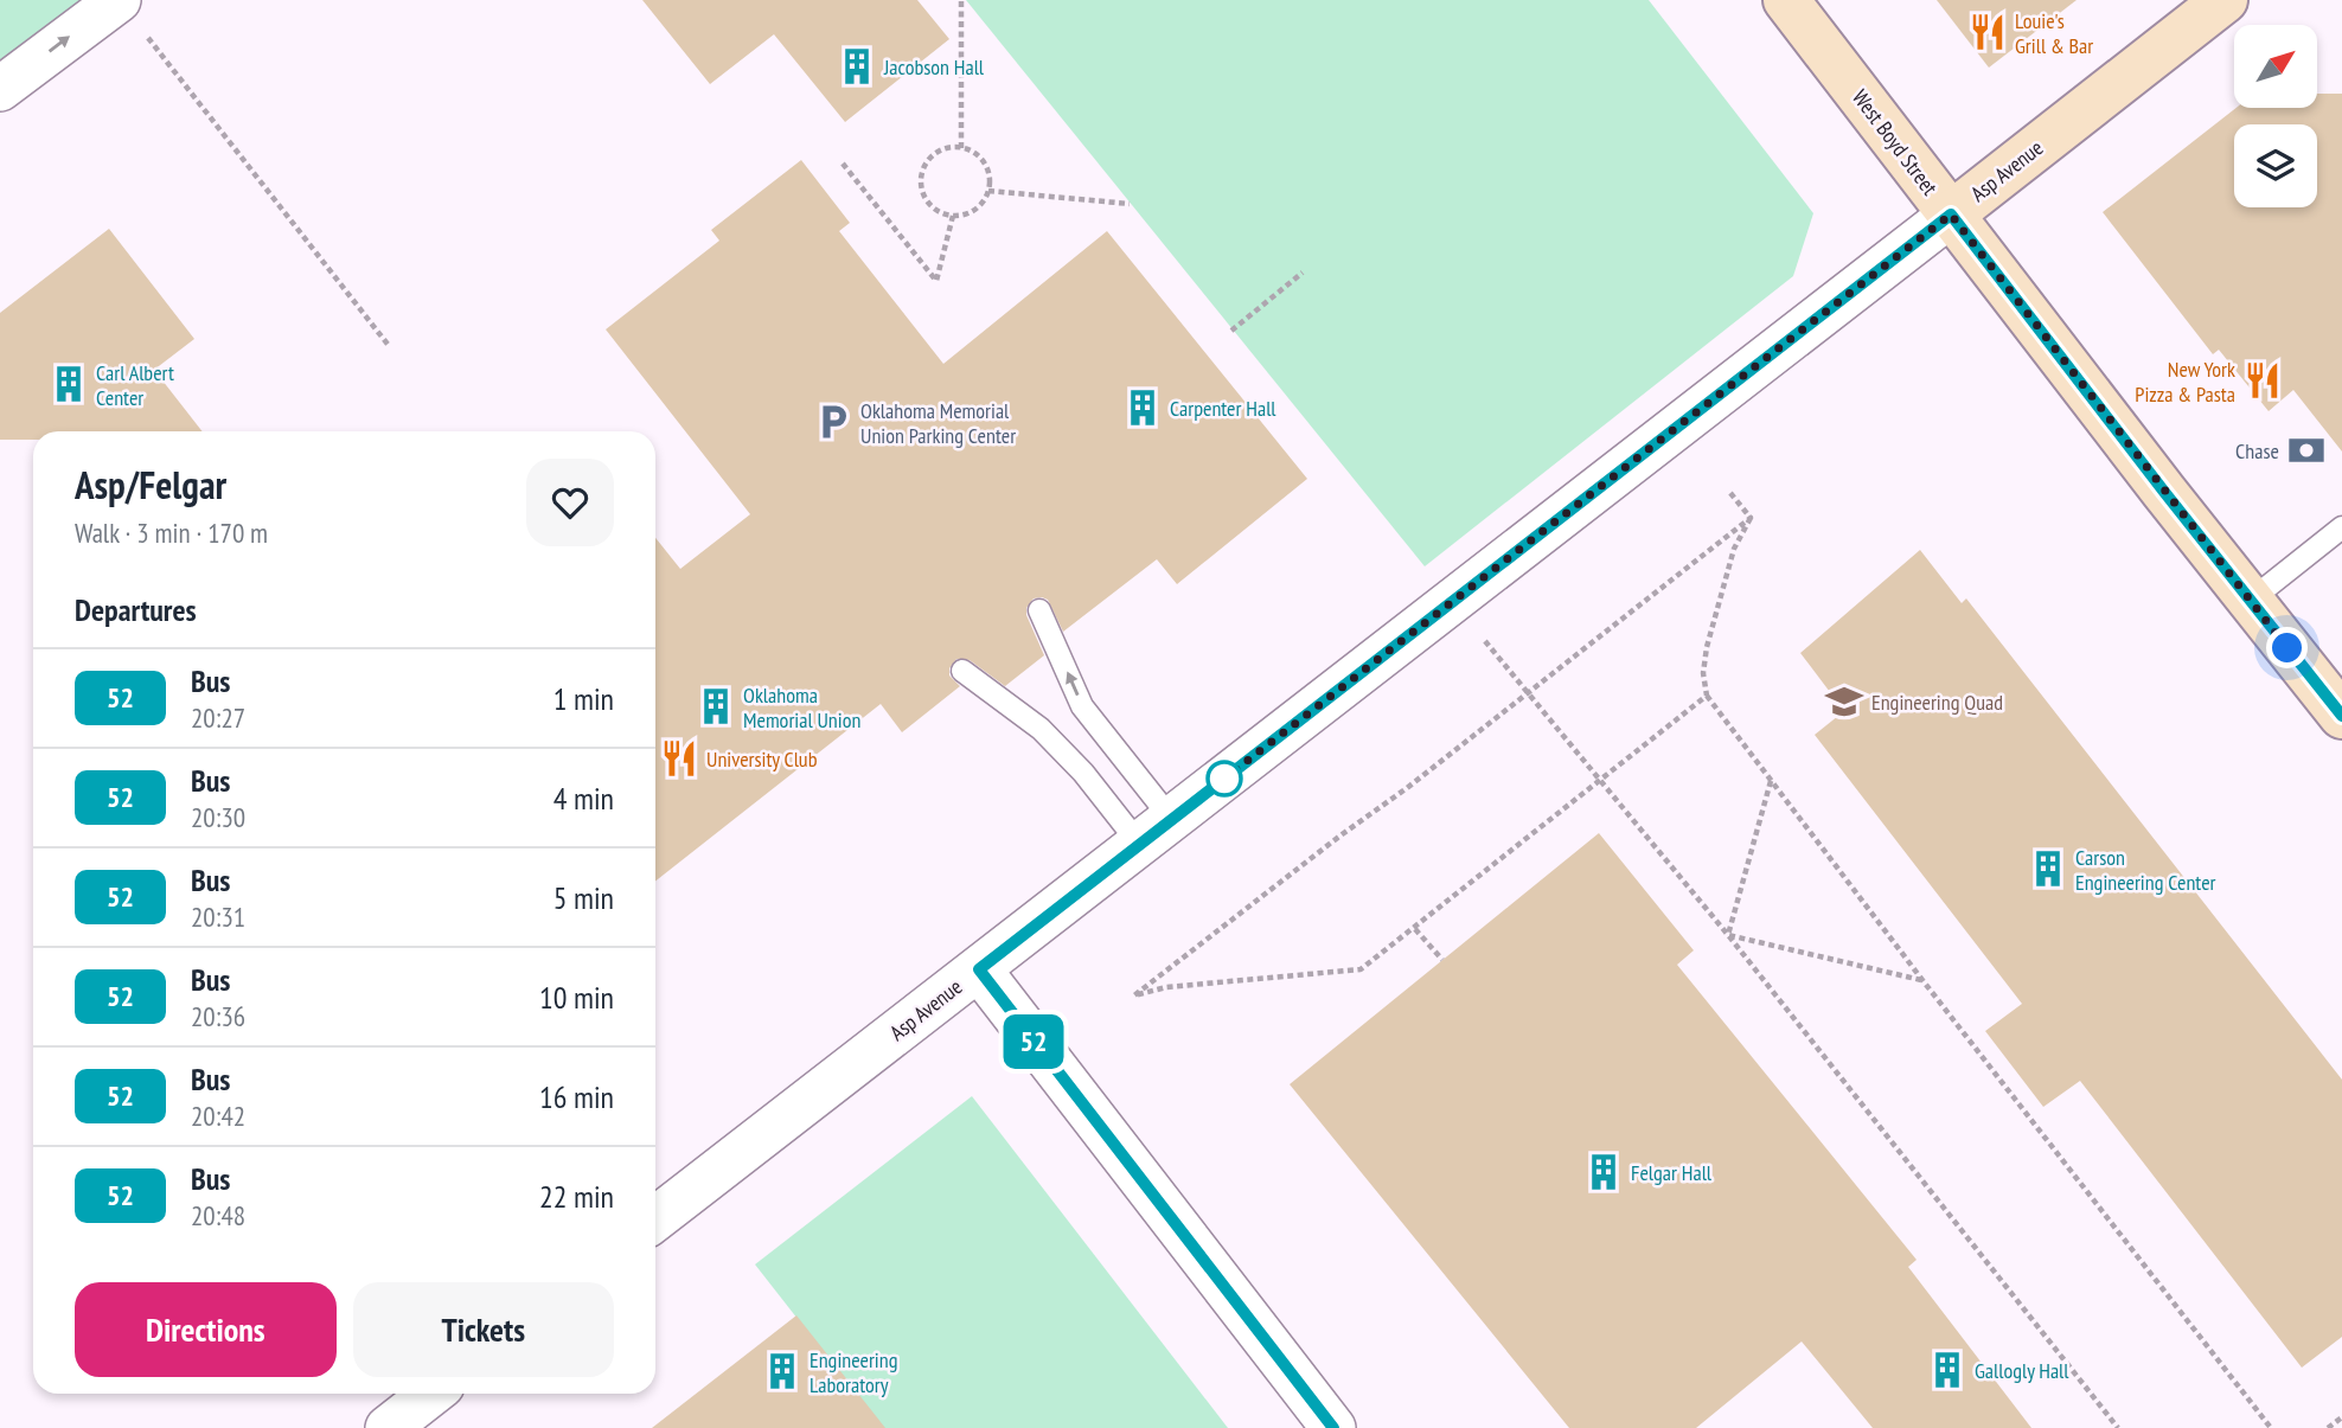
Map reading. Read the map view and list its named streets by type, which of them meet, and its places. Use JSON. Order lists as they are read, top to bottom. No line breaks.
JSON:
{"streets":{"street":["West Boyd Street","Asp Avenue"]},"crossings":[["West Boyd Street","Asp Avenue"]],"places":{"restaurant":["Louie's Grill & Bar","New York Pizza & Pasta","University Club"],"building":["Jacobson Hall","Carl Albert Center","Carpenter Hall","Oklahoma Memorial Union","Carson Engineering Center","Felgar Hall","Gallogly Hall","Engineering Laboratory"],"parking":["Oklahoma Memorial Union Parking Center"],"bank":["Chase"],"school or university":["Engineering Quad"]},"lines":["bus line 52"],"north":"top right","page":{"on_map":"52","heading":[["Asp/Felgar","Walk · 3 min · 170 m"],"Departures"],"list":[{"mark":"52","name":"Bus","note":"20:27","value":"1 min"},{"mark":"52","name":"Bus","note":"20:30","value":"4 min"},{"mark":"52","name":"Bus","note":"20:31","value":"5 min"},{"mark":"52","name":"Bus","note":"20:36","value":"10 min"},{"mark":"52","name":"Bus","note":"20:42","value":"16 min"},{"mark":"52","name":"Bus","note":"20:48","value":"22 min"}],"buttons":["Directions","Tickets"]}}
